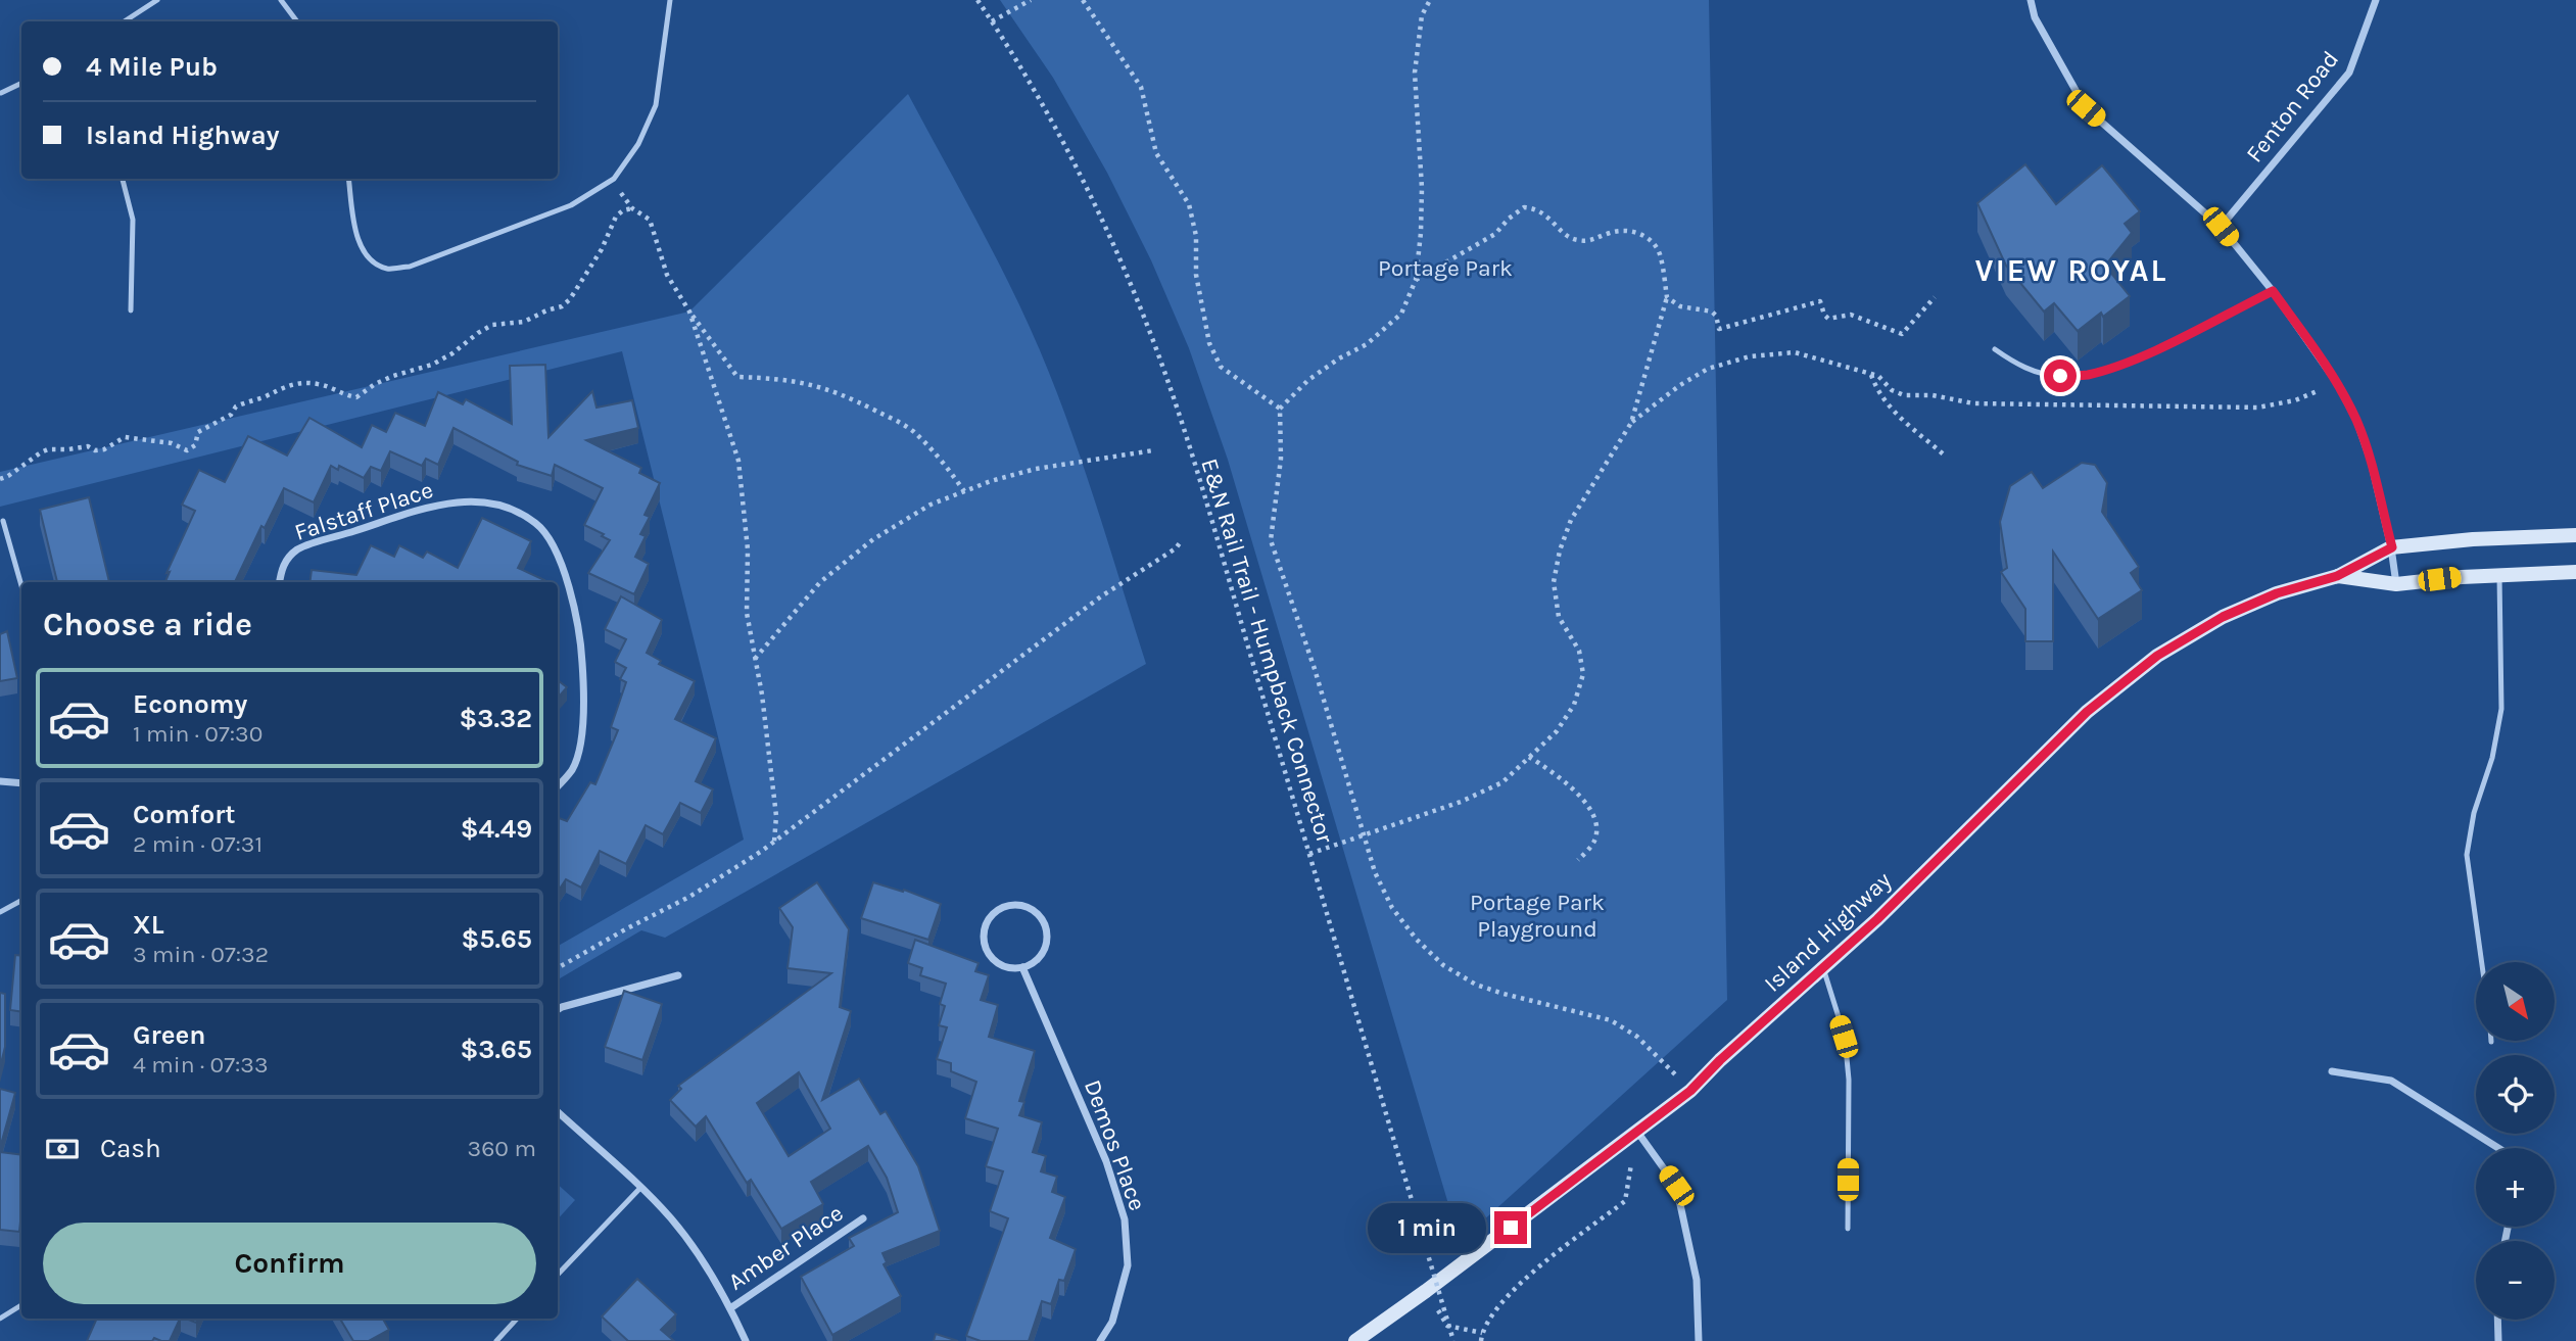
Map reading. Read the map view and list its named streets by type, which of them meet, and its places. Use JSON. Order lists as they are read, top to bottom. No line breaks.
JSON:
{"streets":{"main road":["Island Highway"],"street":["Fenton Road","Falstaff Place","Demos Place","Amber Place"],"path":["E&N Rail Trail - Humpback Connector"]},"districts":["VIEW ROYAL"],"parks":["Portage Park","Portage Park Playground"],"north":"bottom right","page":{"banner":["4 Mile Pub","Island Highway"],"heading":"Choose a ride","list":[{"name":"Economy","note":"1 min · 07:30","value":"$3.32"},{"name":"Comfort","note":"2 min · 07:31","value":"$4.49"},{"name":"XL","note":"3 min · 07:32","value":"$5.65"},{"name":"Green","note":"4 min · 07:33","value":"$3.65"}],"map_buttons":["+","−"],"pay":["Cash","360 m"],"bubble":"1 min","buttons":"Confirm"}}
